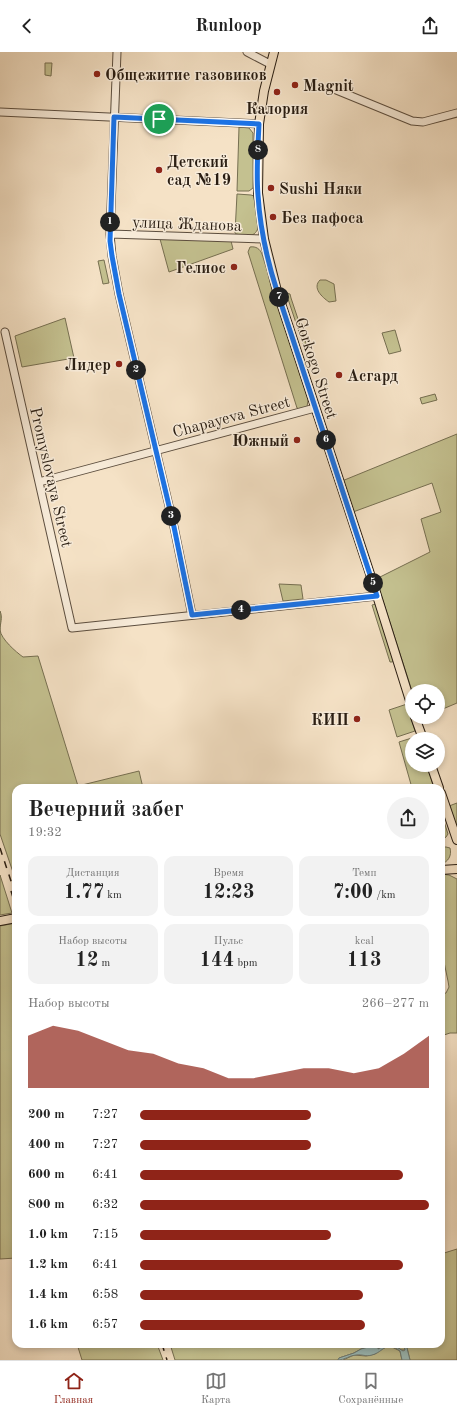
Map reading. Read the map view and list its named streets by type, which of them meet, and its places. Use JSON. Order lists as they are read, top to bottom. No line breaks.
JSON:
{"streets":{"main road":["Gorkogo Street"],"street":["улица Жданова","Chapayeva Street","Promyslovaya Street"]},"crossings":[["улица Жданова","Gorkogo Street"],["Gorkogo Street","Chapayeva Street"],["Chapayeva Street","Promyslovaya Street"]],"places":["Общежитие газовиков","Magnit","Калория","Детский сад №19","Sushi Няки","Без пафоса","Гелиос","Лидер","Асгард","Южный","КИП"],"page":{"header":"Runloop","pins":["8","1","7","2","6","3","5","4"],"heading":["Вечерний забег","19:32"],"stats":[["Дистанция","1.77 km"],["Время","12:23"],["Темп","7:00 /km"],["Набор высоты","12 m"],["Пульс","144 bpm"],["kcal","113"]],"chart":["Набор высоты","266–277 m"],"list":[{"name":"200 m","note":"7:27"},{"name":"400 m","note":"7:27"},{"name":"600 m","note":"6:41"},{"name":"800 m","note":"6:32"},{"name":"1.0 km","note":"7:15"},{"name":"1.2 km","note":"6:41"},{"name":"1.4 km","note":"6:58"},{"name":"1.6 km","note":"6:57"}],"tabs":["Главная","Карта","Сохранённые"]}}
